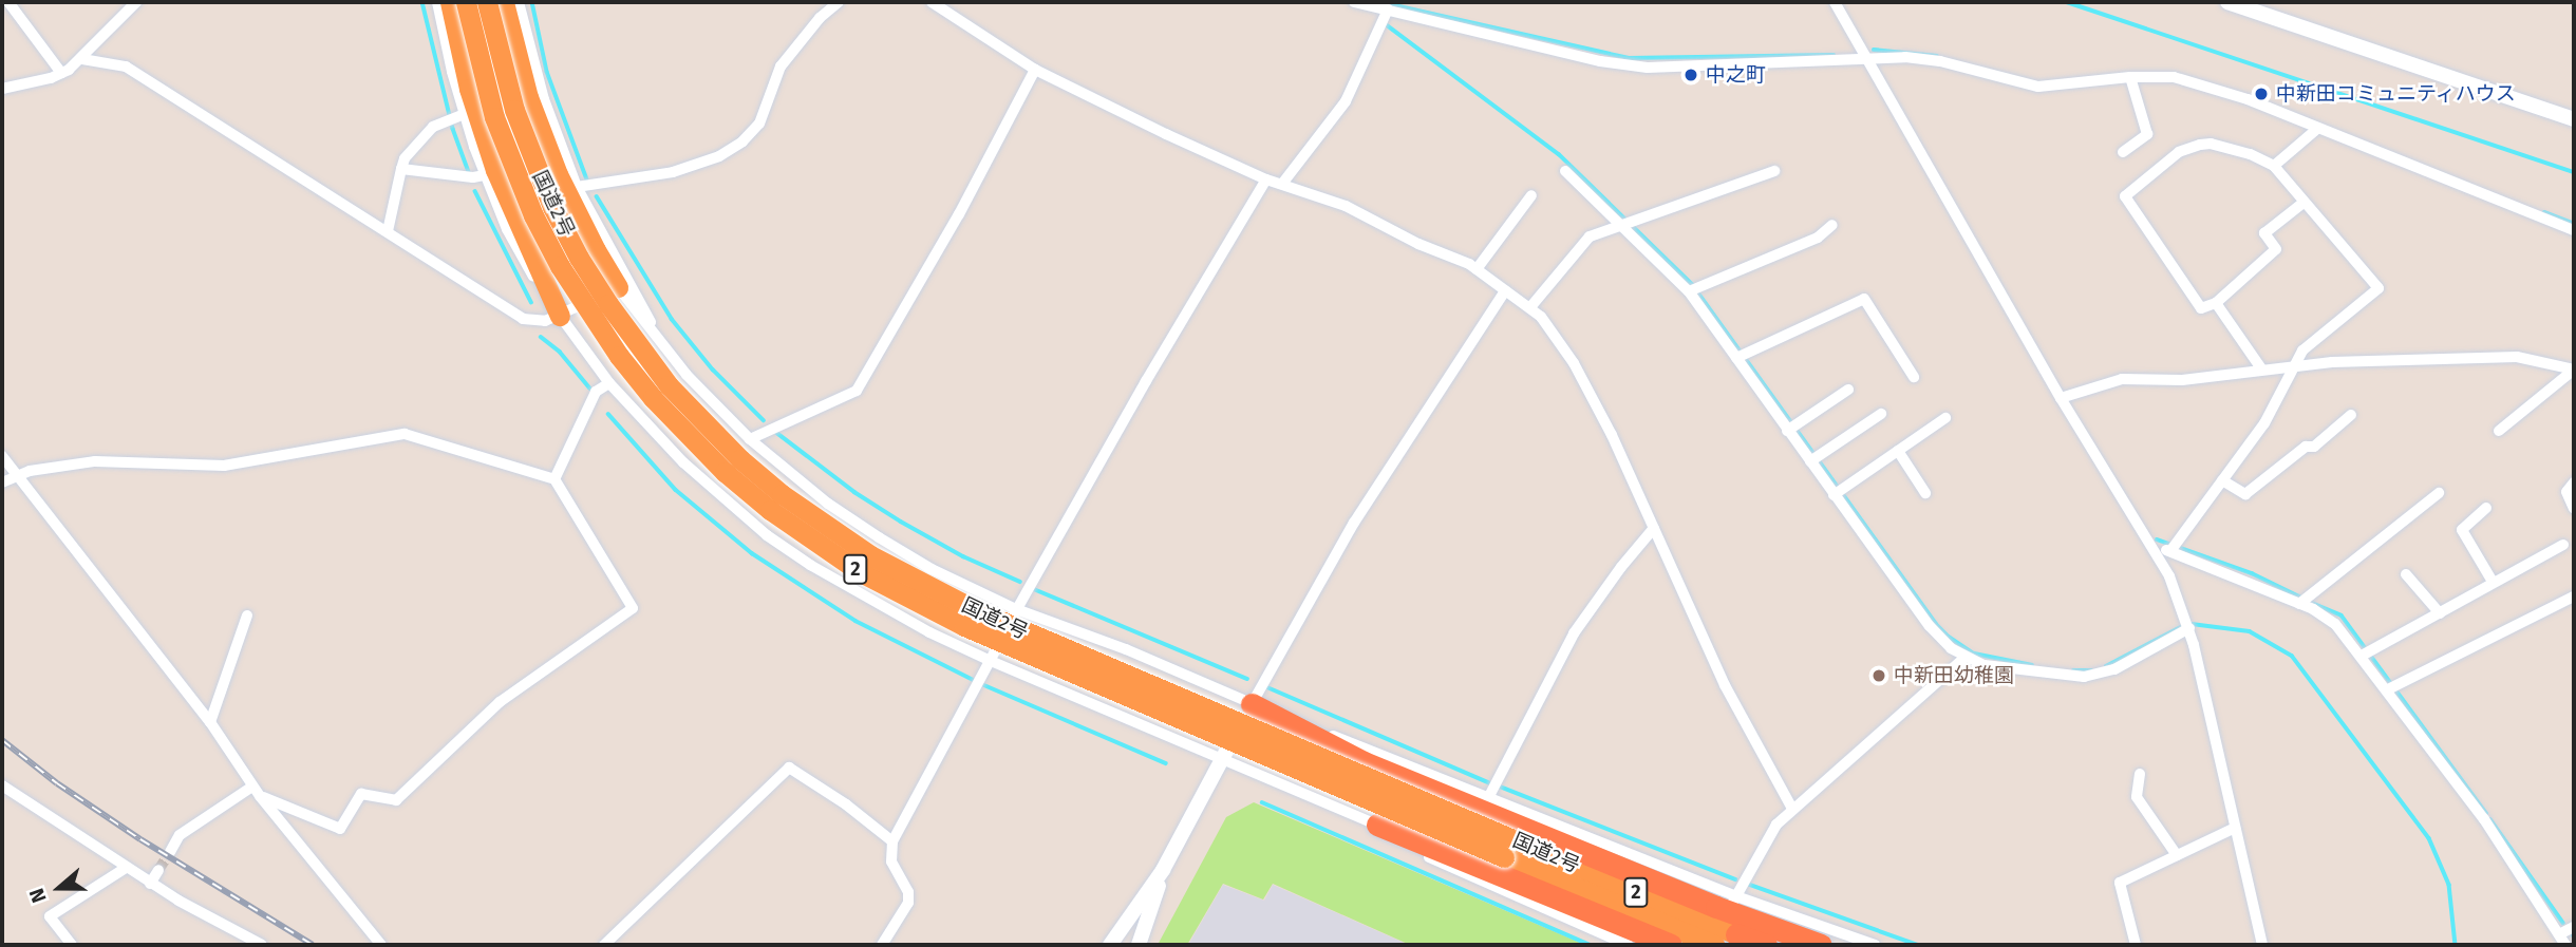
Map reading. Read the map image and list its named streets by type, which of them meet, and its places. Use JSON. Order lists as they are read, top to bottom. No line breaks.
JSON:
{"streets":{"highway":["国道2号","2"]},"places":["中之町","中新田コミュニティハウス","中新田幼稚園"],"north":"left"}
